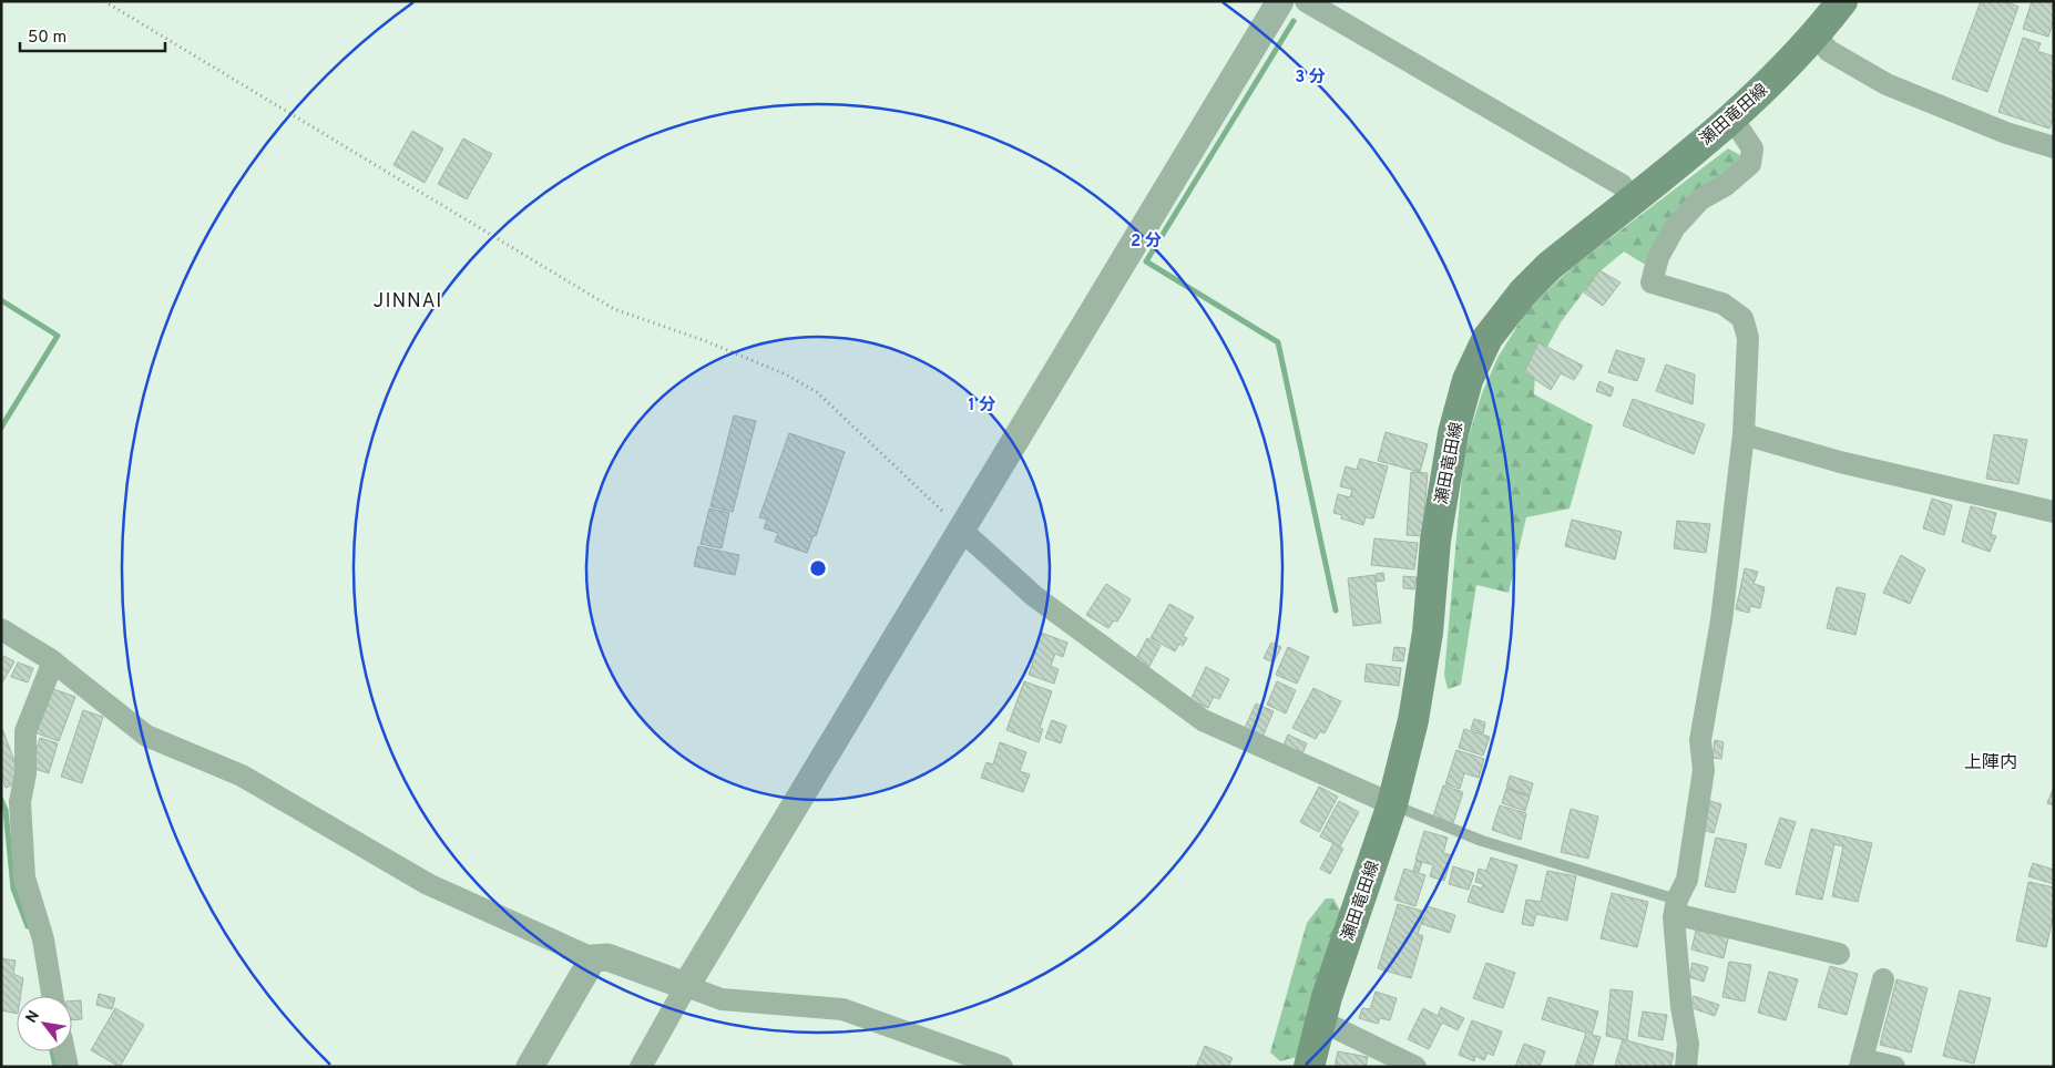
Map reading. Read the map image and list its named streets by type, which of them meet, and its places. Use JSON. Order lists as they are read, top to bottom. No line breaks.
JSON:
{"streets":{"main road":["瀬田竜田線"]},"districts":["JINNAI","上陣内"],"scale_bar":"50 m","north":"top left","rings":["3 分","2 分","1 分"]}
